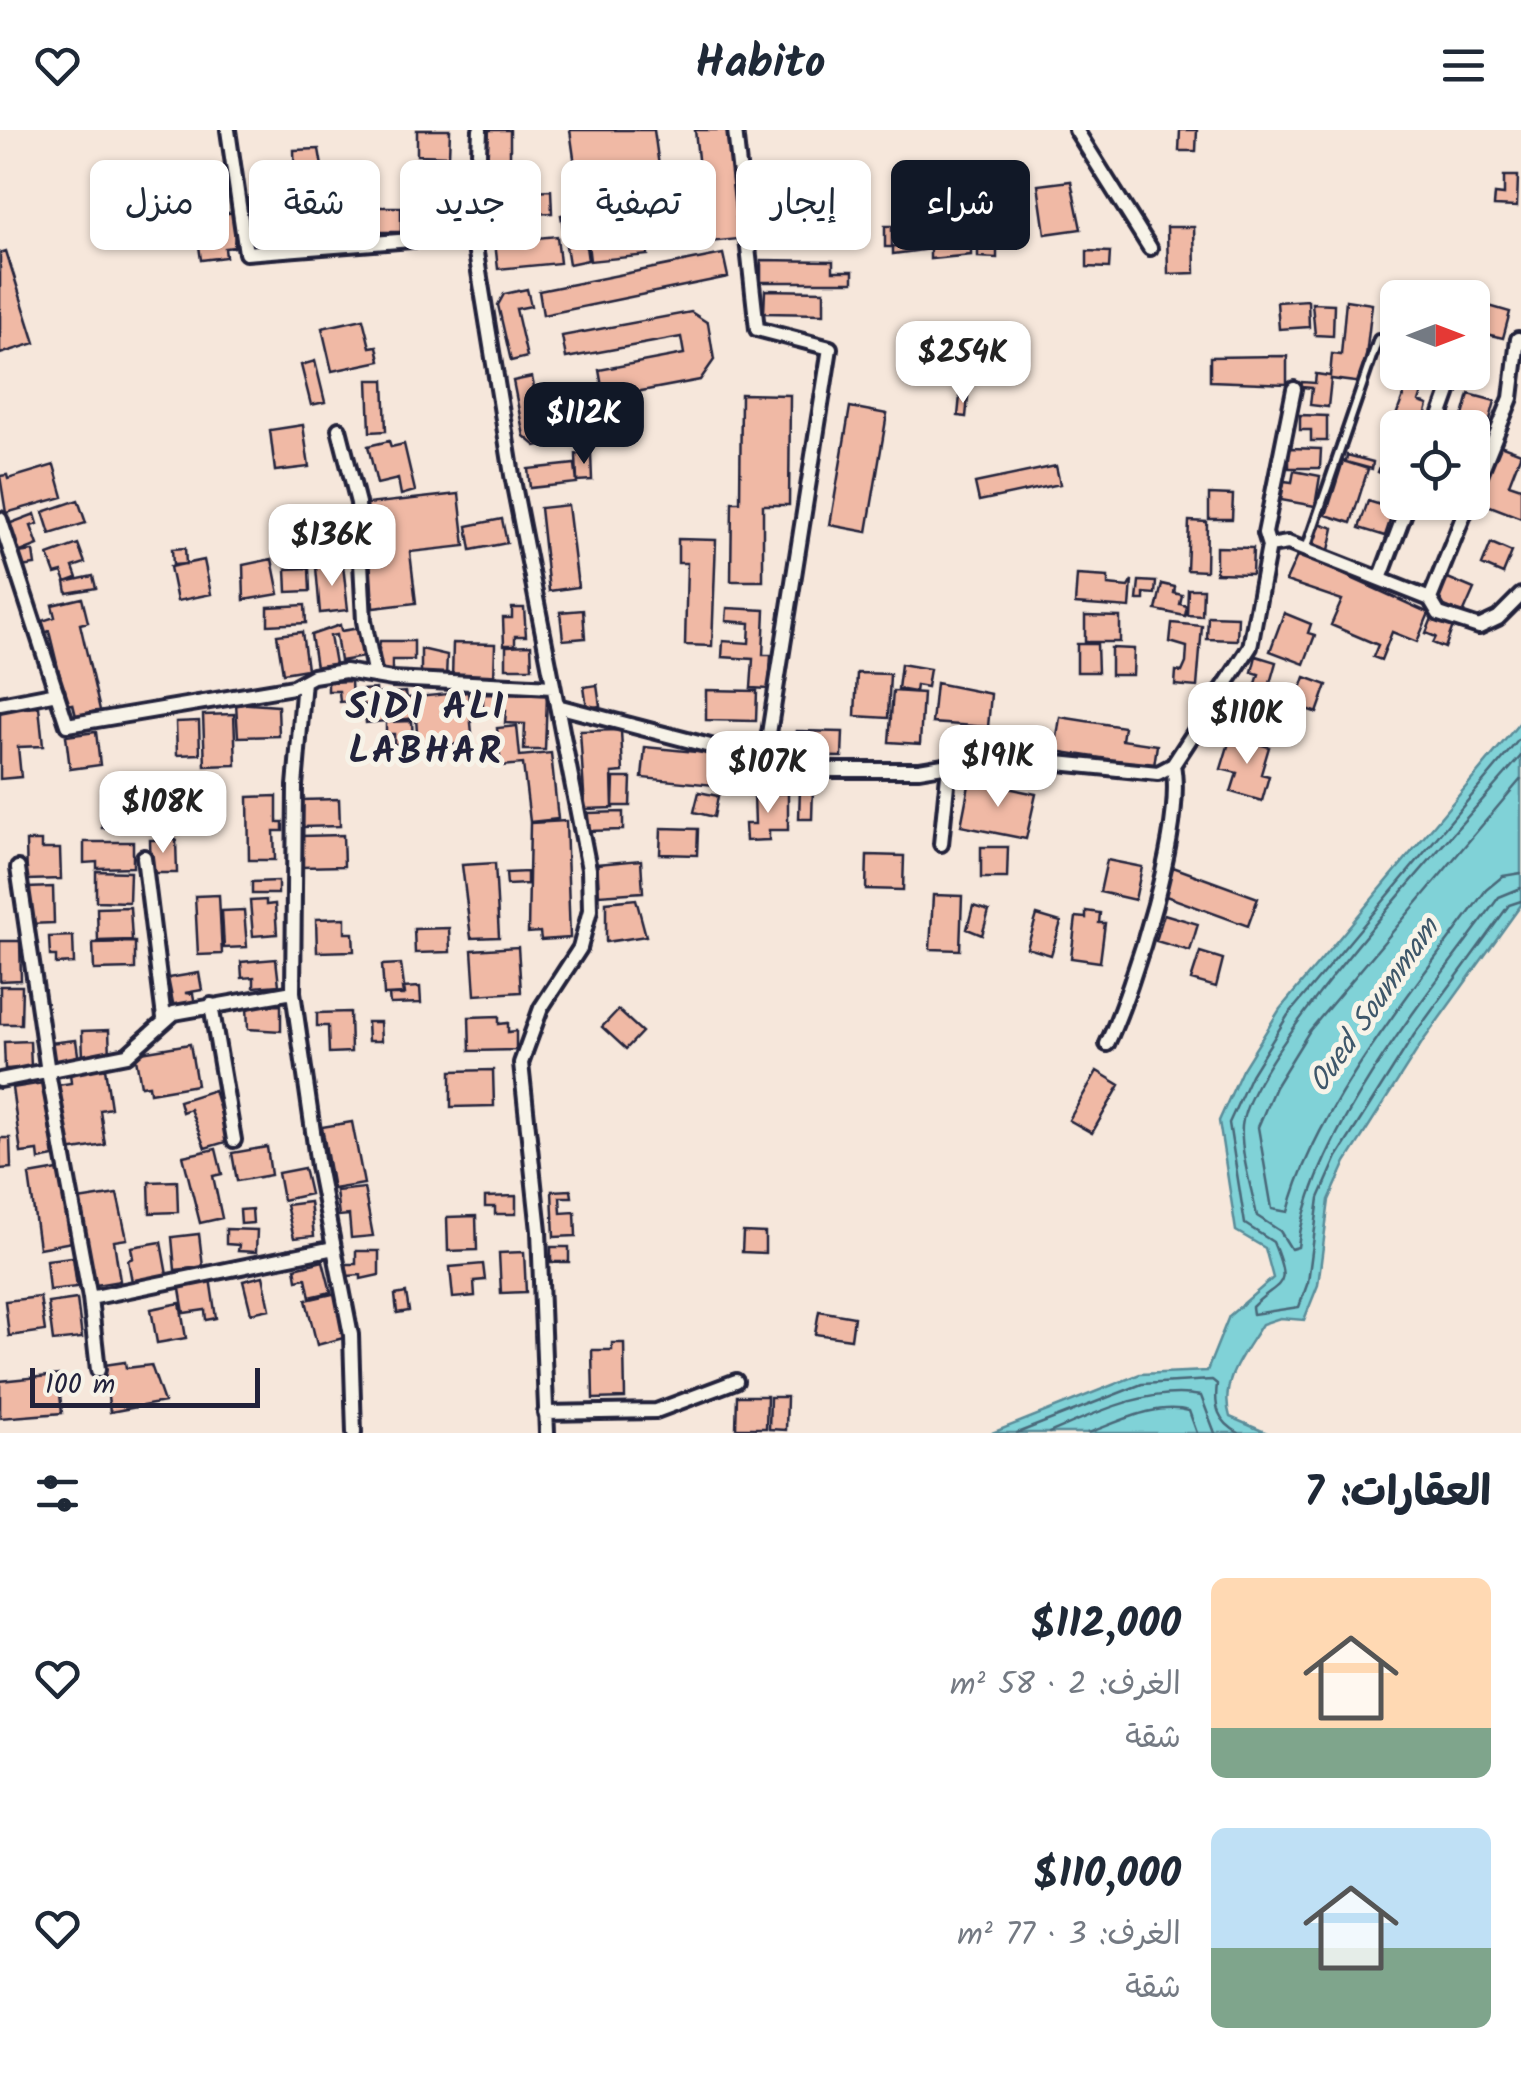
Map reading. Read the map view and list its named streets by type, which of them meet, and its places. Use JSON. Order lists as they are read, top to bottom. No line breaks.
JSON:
{"districts":["SIDI ALI LABHAR"],"water":["Oued Soummam"],"scale_bar":"100 m","north":"right","page":{"header":"Habito","chip":["شراء","إيجار","تصفية","جديد","شقة","منزل"],"price":["$254K","$112K","$136K","$110K","$191K","$107K","$108K"],"scale":"100 m","heading":"العقارات: 7","list":[{"name":"$112,000","note":"الغرف: 2 · 58 m² · شقة"},{"name":"$110,000","note":"الغرف: 3 · 77 m² · شقة"}]}}
